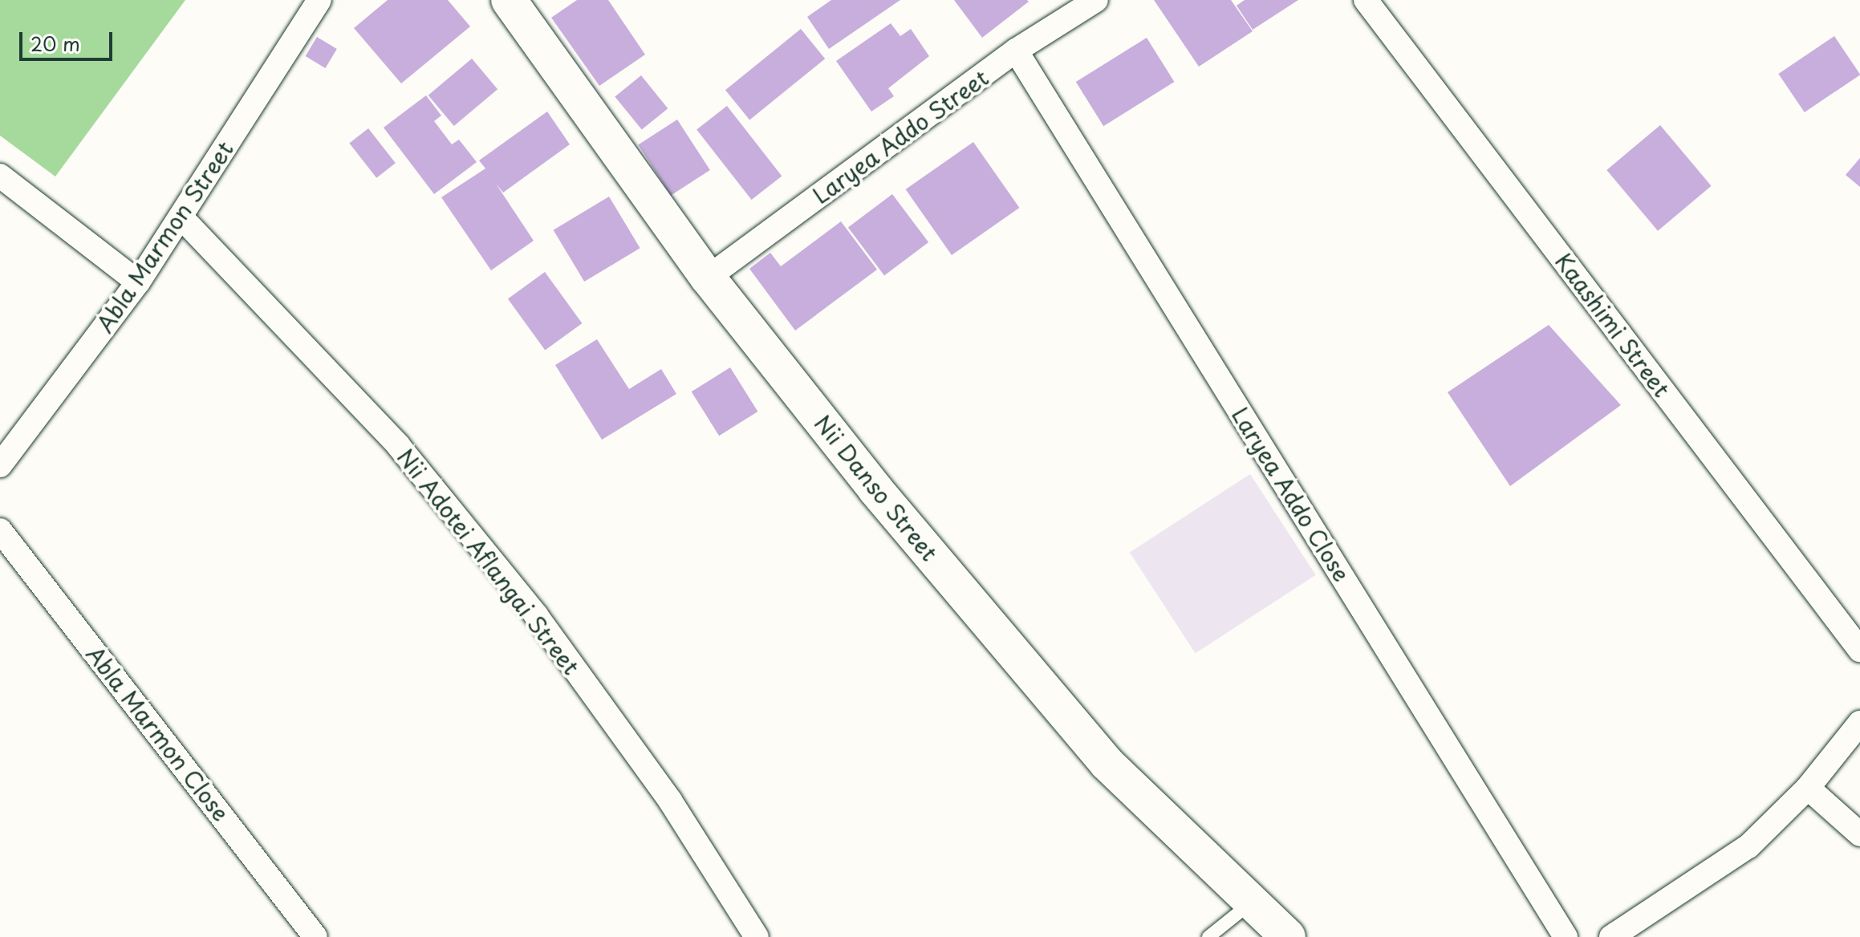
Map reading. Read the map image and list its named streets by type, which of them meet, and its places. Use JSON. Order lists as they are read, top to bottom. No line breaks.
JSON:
{"streets":{"street":["Laryea Addo Street","Abla Marmon Street","Kaashimi Street","Nii Danso Street","Laryea Addo Close","Nii Adotei Aflangai Street","Abla Marmon Close"]},"crossings":[["Laryea Addo Street","Nii Danso Street"],["Laryea Addo Street","Laryea Addo Close"],["Abla Marmon Street","Nii Adotei Aflangai Street"]],"scale_bar":"20 m"}
